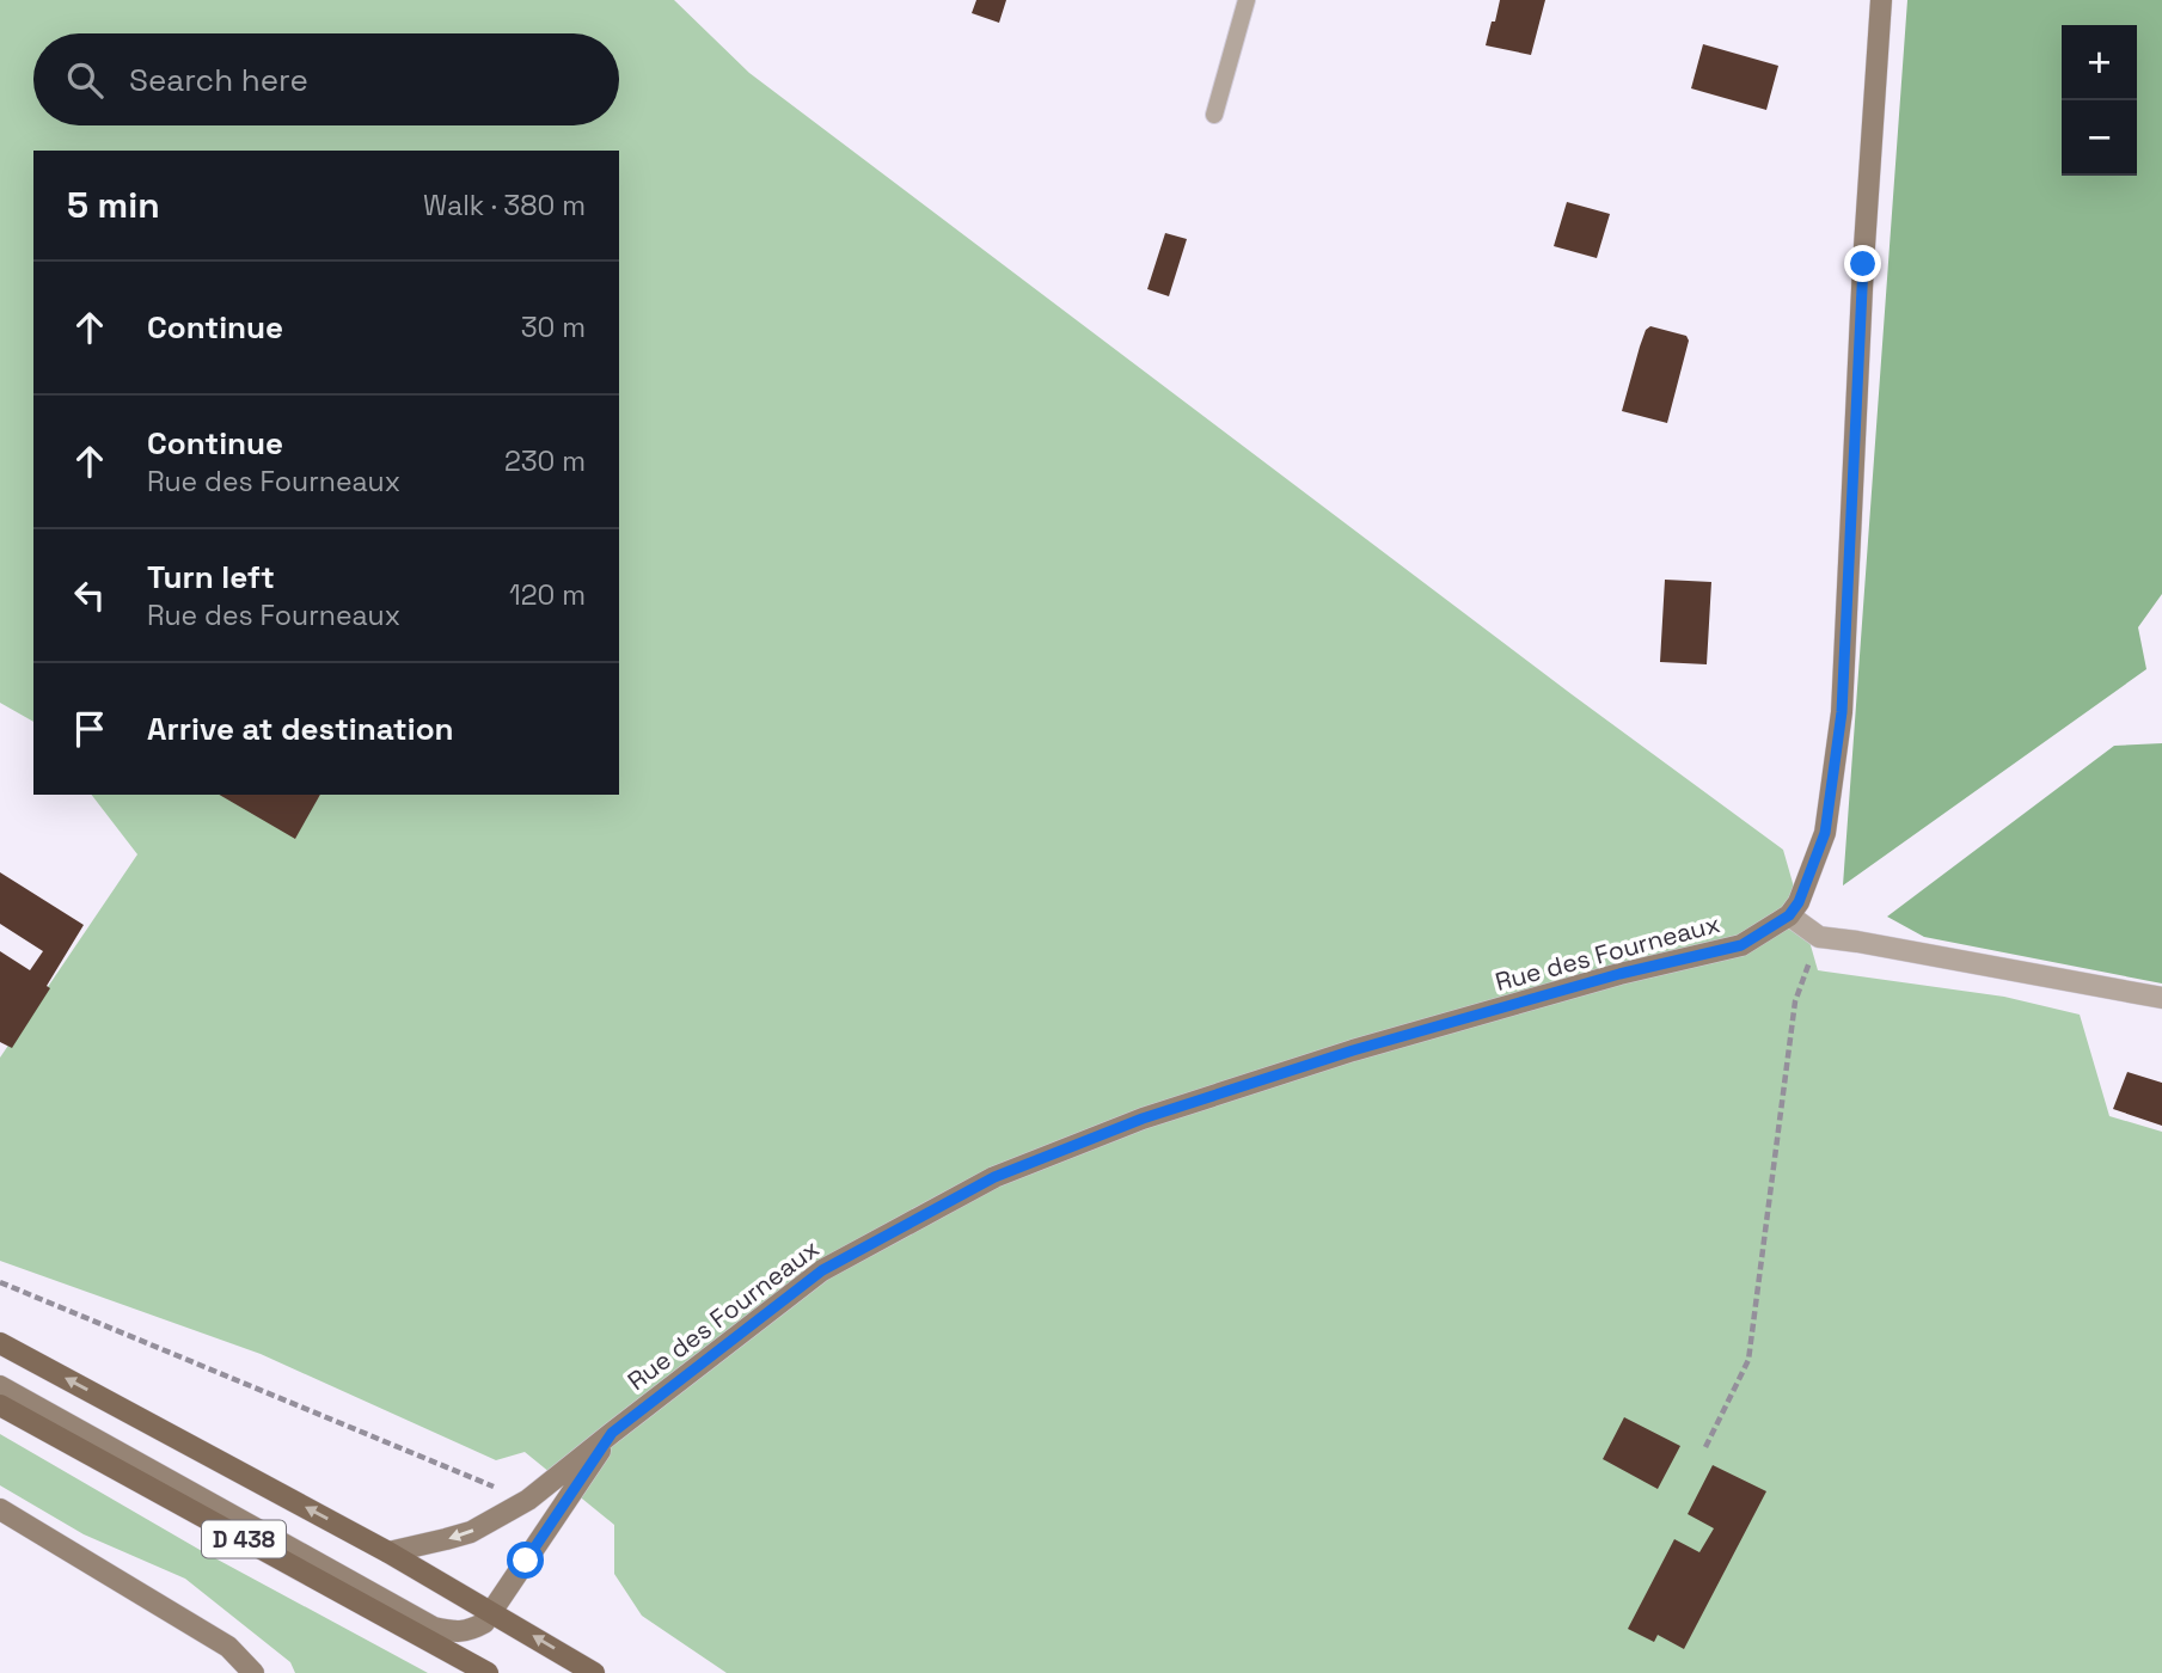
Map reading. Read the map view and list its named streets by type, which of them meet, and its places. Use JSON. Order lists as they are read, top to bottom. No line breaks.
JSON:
{"streets":{"main road":["D 438"],"street":["Rue des Fourneaux"]},"crossings":[["Rue des Fourneaux","D 438"]],"page":{"map_buttons":["+","−"],"search":"Search here","heading":["5 min","Walk · 380 m"],"list":[["Continue","30 m"],["Continue","Rue des Fourneaux","230 m"],["Turn left","Rue des Fourneaux","120 m"],"Arrive at destination"]}}
